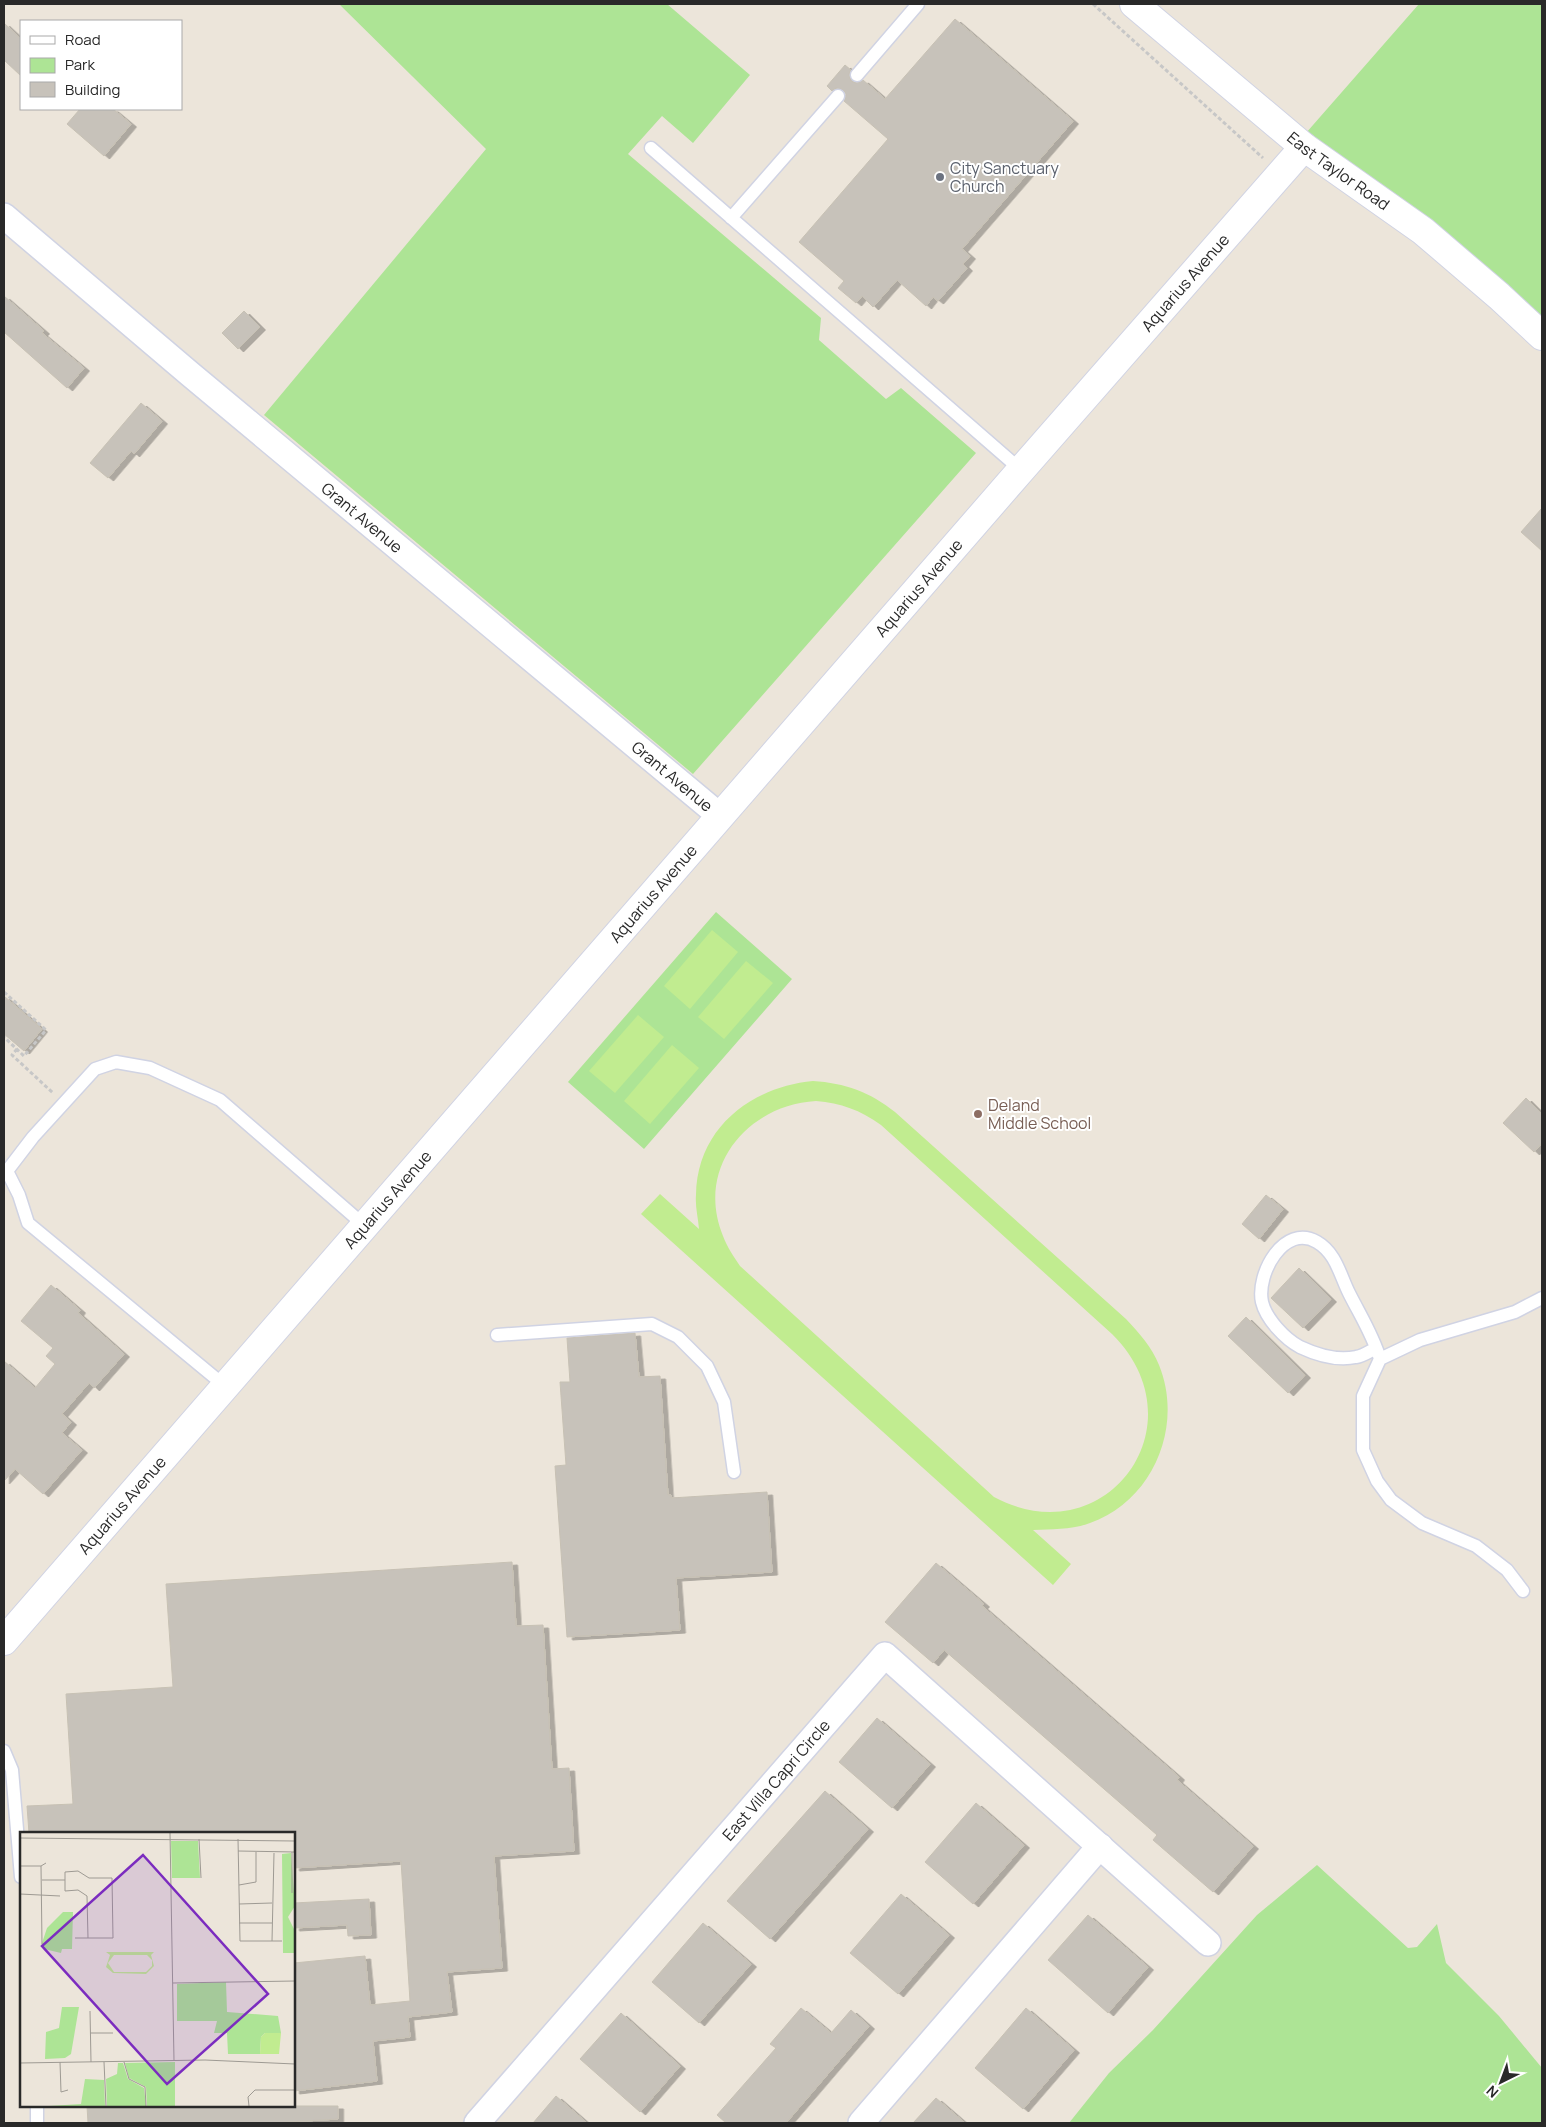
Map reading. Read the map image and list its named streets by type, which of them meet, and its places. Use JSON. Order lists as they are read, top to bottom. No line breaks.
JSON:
{"streets":{"street":["East Taylor Road","Aquarius Avenue","Grant Avenue","East Villa Capri Circle"]},"crossings":[["East Taylor Road","Aquarius Avenue"],["Aquarius Avenue","Grant Avenue"]],"places":["City Sanctuary Church","Deland Middle School"],"legend":["Road","Park","Building"],"north":"bottom left"}
